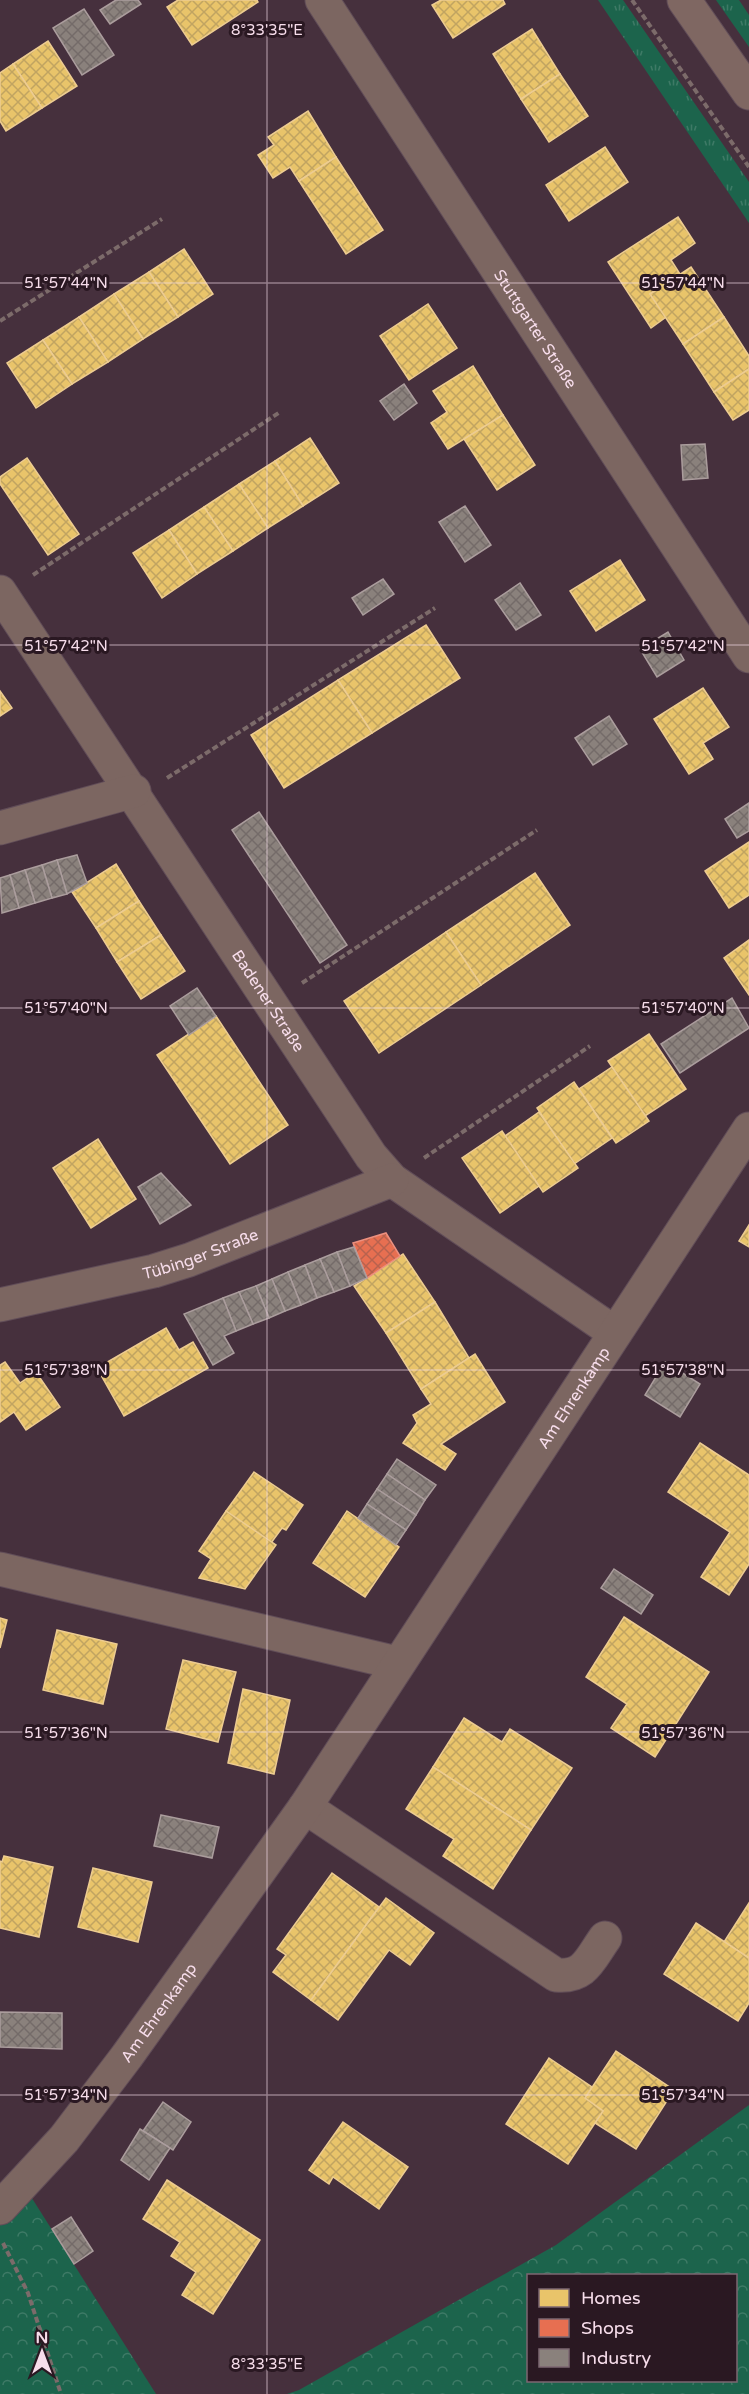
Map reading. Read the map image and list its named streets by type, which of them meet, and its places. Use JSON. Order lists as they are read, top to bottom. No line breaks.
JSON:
{"streets":{"street":["Stuttgarter Straße","Badener Straße","Tübinger Straße","Am Ehrenkamp"]},"crossings":[["Badener Straße","Tübinger Straße"],["Badener Straße","Am Ehrenkamp"]],"legend":["Homes","Shops","Industry"],"north":"top","coordinates":["8°33'35\"E","51°57'44\"N","51°57'42\"N","51°57'40\"N","51°57'38\"N","51°57'36\"N","51°57'34\"N"]}
